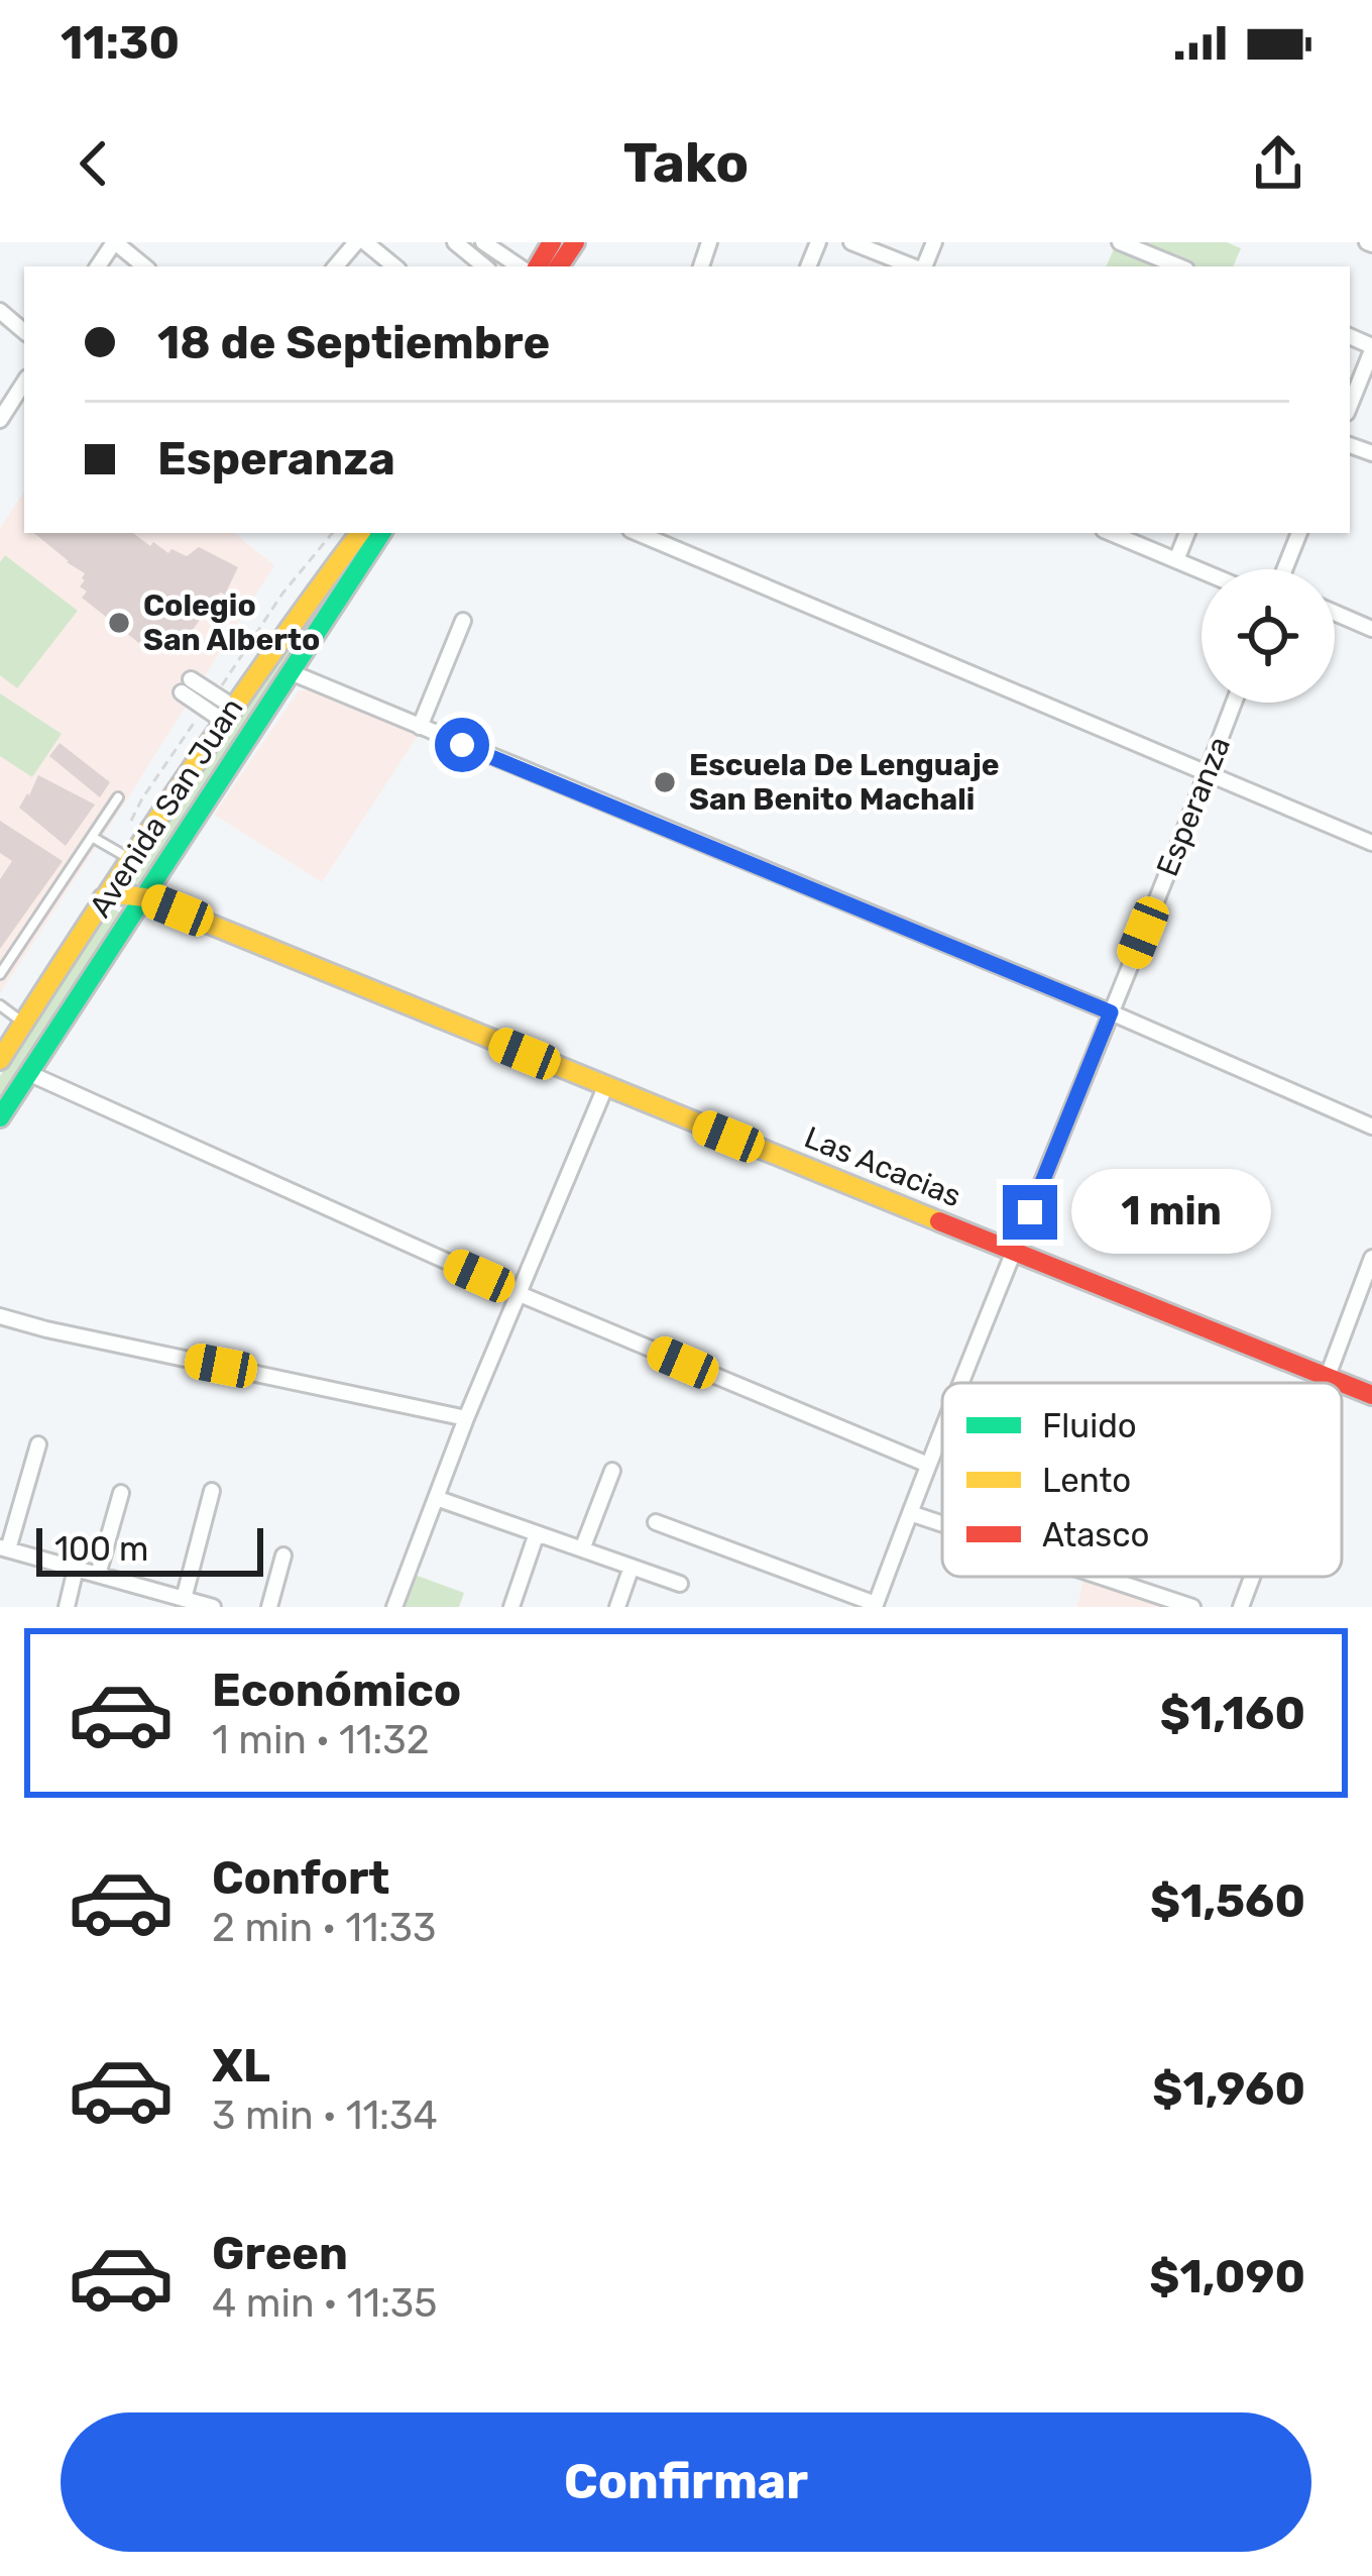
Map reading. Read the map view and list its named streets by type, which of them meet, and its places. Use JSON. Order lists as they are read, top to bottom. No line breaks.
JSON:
{"streets":{"main road":["Avenida San Juan","Las Acacias"],"street":["Esperanza"]},"crossings":[["Esperanza","Las Acacias"],["Avenida San Juan","Las Acacias"]],"places":["Colegio San Alberto","Escuela De Lenguaje San Benito Machali"],"legend":["Fluido","Lento","Atasco"],"scale_bar":"100 m","page":{"status":"11:30","header":"Tako","banner":["18 de Septiembre","Esperanza"],"bubble":"1 min","scale":"100 m","list":[{"name":"Económico","note":"1 min · 11:32","value":"$1,160"},{"name":"Confort","note":"2 min · 11:33","value":"$1,560"},{"name":"XL","note":"3 min · 11:34","value":"$1,960"},{"name":"Green","note":"4 min · 11:35","value":"$1,090"}],"buttons":"Confirmar"}}
